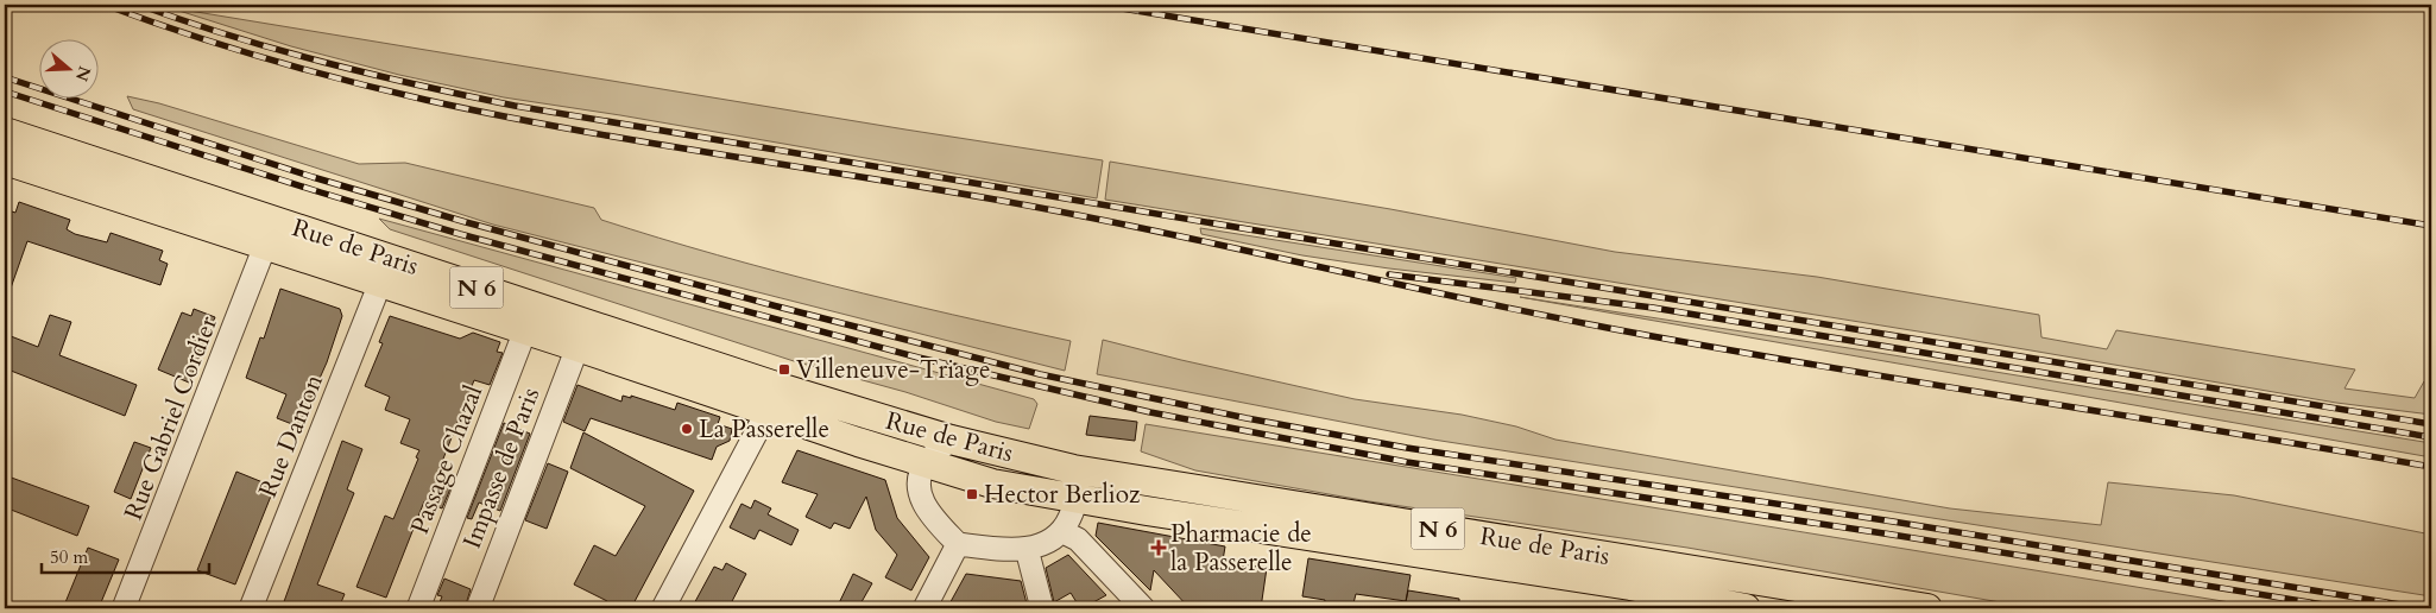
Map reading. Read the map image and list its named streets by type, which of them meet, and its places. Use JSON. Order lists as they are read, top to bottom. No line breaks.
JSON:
{"streets":{"main road":["Rue de Paris","N 6"],"street":["Rue Gabriel Cordier","Rue Danton","Passage Chazal","Impasse de Paris"]},"crossings":[["Rue de Paris","Rue Gabriel Cordier"],["Rue de Paris","Rue Danton"],["Rue de Paris","Passage Chazal"],["Rue de Paris","Impasse de Paris"]],"places":{"transit":["Villeneuve-Triage","Hector Berlioz"],"other":["La Passerelle"],"health":["Pharmacie de la Passerelle"]},"scale_bar":"50 m","north":"right"}
